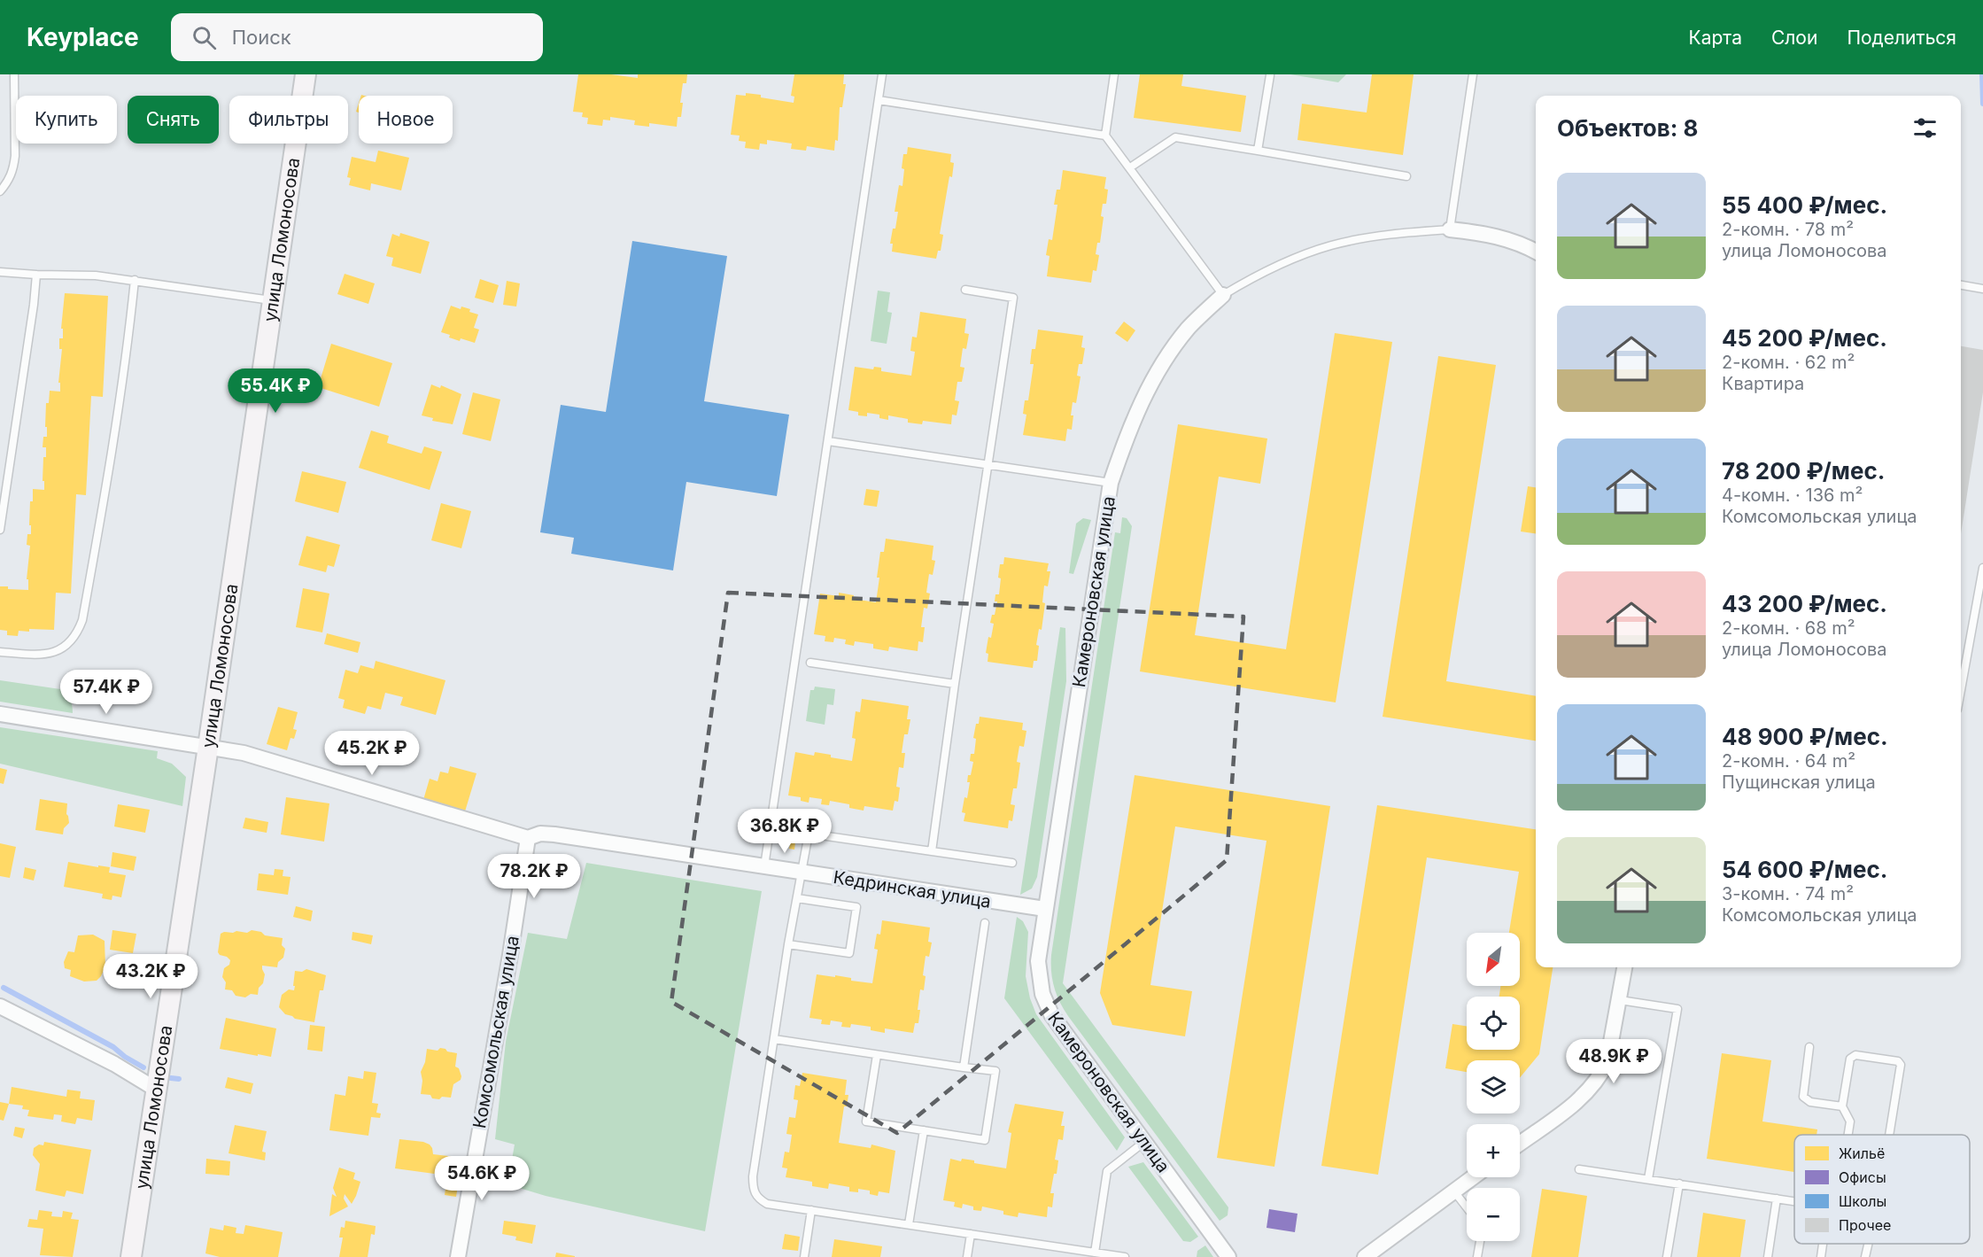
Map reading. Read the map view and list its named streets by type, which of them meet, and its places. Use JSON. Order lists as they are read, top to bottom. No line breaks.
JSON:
{"streets":{"street":["улица Ломоносова","Камероновская улица","Кедринская улица","Комсомольская улица"]},"crossings":[["Камероновская улица","Кедринская улица"],["Кедринская улица","Комсомольская улица"]],"legend":["Жильё","Офисы","Школы","Прочее"],"north":"bottom left","page":{"header":"Keyplace","search":"Поиск","nav":["Карта","Слои","Поделиться"],"chip":["Купить","Снять","Фильтры","Новое"],"heading":"Объектов: 8","list":[{"name":"55 400 ₽/мес.","note":"2-комн. · 78 m² · улица Ломоносова"},{"name":"45 200 ₽/мес.","note":"2-комн. · 62 m² · Квартира"},{"name":"78 200 ₽/мес.","note":"4-комн. · 136 m² · Комсомольская улица"},{"name":"43 200 ₽/мес.","note":"2-комн. · 68 m² · улица Ломоносова"},{"name":"48 900 ₽/мес.","note":"2-комн. · 64 m² · Пущинская улица"},{"name":"54 600 ₽/мес.","note":"3-комн. · 74 m² · Комсомольская улица"}],"price":["55.4K ₽","57.4K ₽","45.2K ₽","36.8K ₽","78.2K ₽","43.2K ₽","48.9K ₽","54.6K ₽"],"map_buttons":["+","−"]}}
